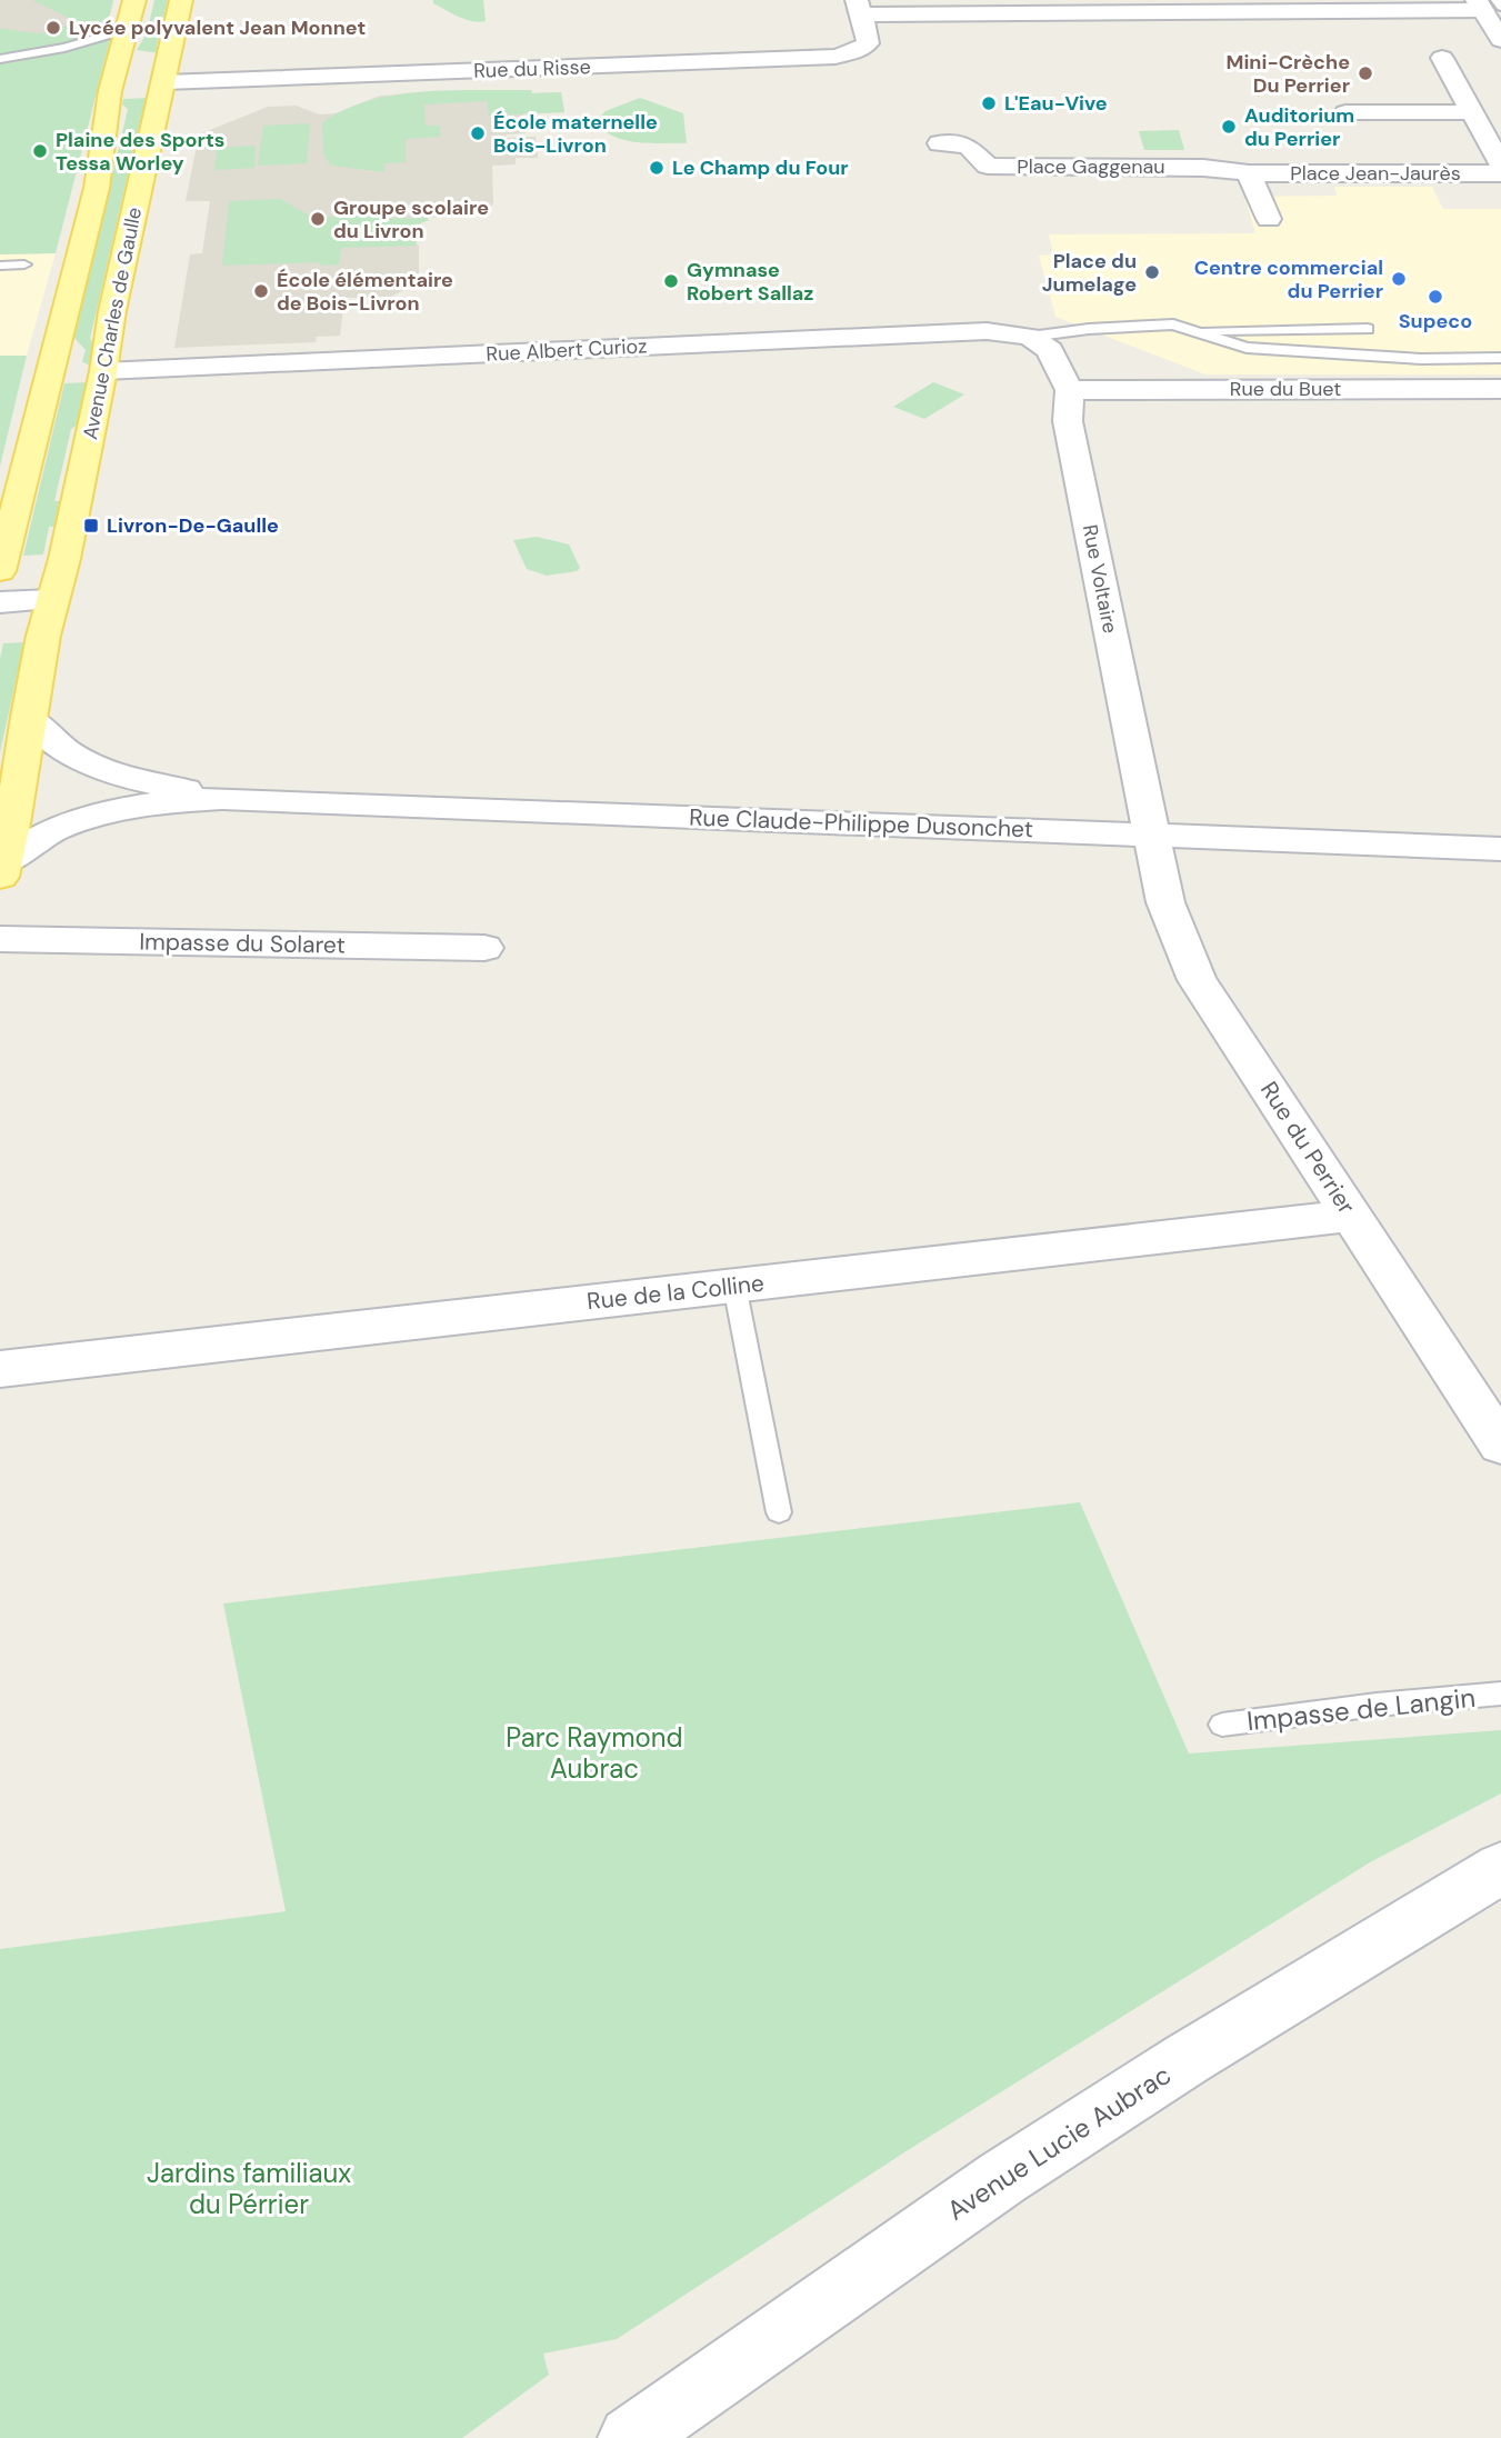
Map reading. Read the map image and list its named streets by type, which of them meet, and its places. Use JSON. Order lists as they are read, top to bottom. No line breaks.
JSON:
{"streets":{"main road":["Avenue Charles de Gaulle"],"street":["Rue du Risse","Place Gaggenau","Place Jean-Jaurès","Rue Albert Curioz","Rue du Buet","Rue Voltaire","Rue Claude-Philippe Dusonchet","Impasse du Solaret","Rue du Perrier","Rue de la Colline","Avenue Lucie Aubrac"],"lane":["Impasse de Langin"]},"crossings":[["Rue du Risse","Avenue Charles de Gaulle"],["Place Gaggenau","Place Jean-Jaurès"],["Avenue Charles de Gaulle","Rue Albert Curioz"],["Avenue Charles de Gaulle","Rue Claude-Philippe Dusonchet"],["Rue Albert Curioz","Rue Voltaire"],["Rue du Buet","Rue Voltaire"],["Rue Voltaire","Rue Claude-Philippe Dusonchet"],["Rue Voltaire","Rue du Perrier"],["Rue Claude-Philippe Dusonchet","Rue du Perrier"],["Rue du Perrier","Rue de la Colline"]],"parks":["Parc Raymond Aubrac","Jardins familiaux du Pérrier"],"places":{"other":["Lycée polyvalent Jean Monnet","Mini-Crèche Du Perrier","L'Eau-Vive","Auditorium du Perrier","École maternelle Bois-Livron","Plaine des Sports Tessa Worley","Le Champ du Four","Groupe scolaire du Livron","Place du Jumelage","Centre commercial du Perrier","Gymnase Robert Sallaz","École élémentaire de Bois-Livron","Supeco"],"transit":["Livron-De-Gaulle"]}}
